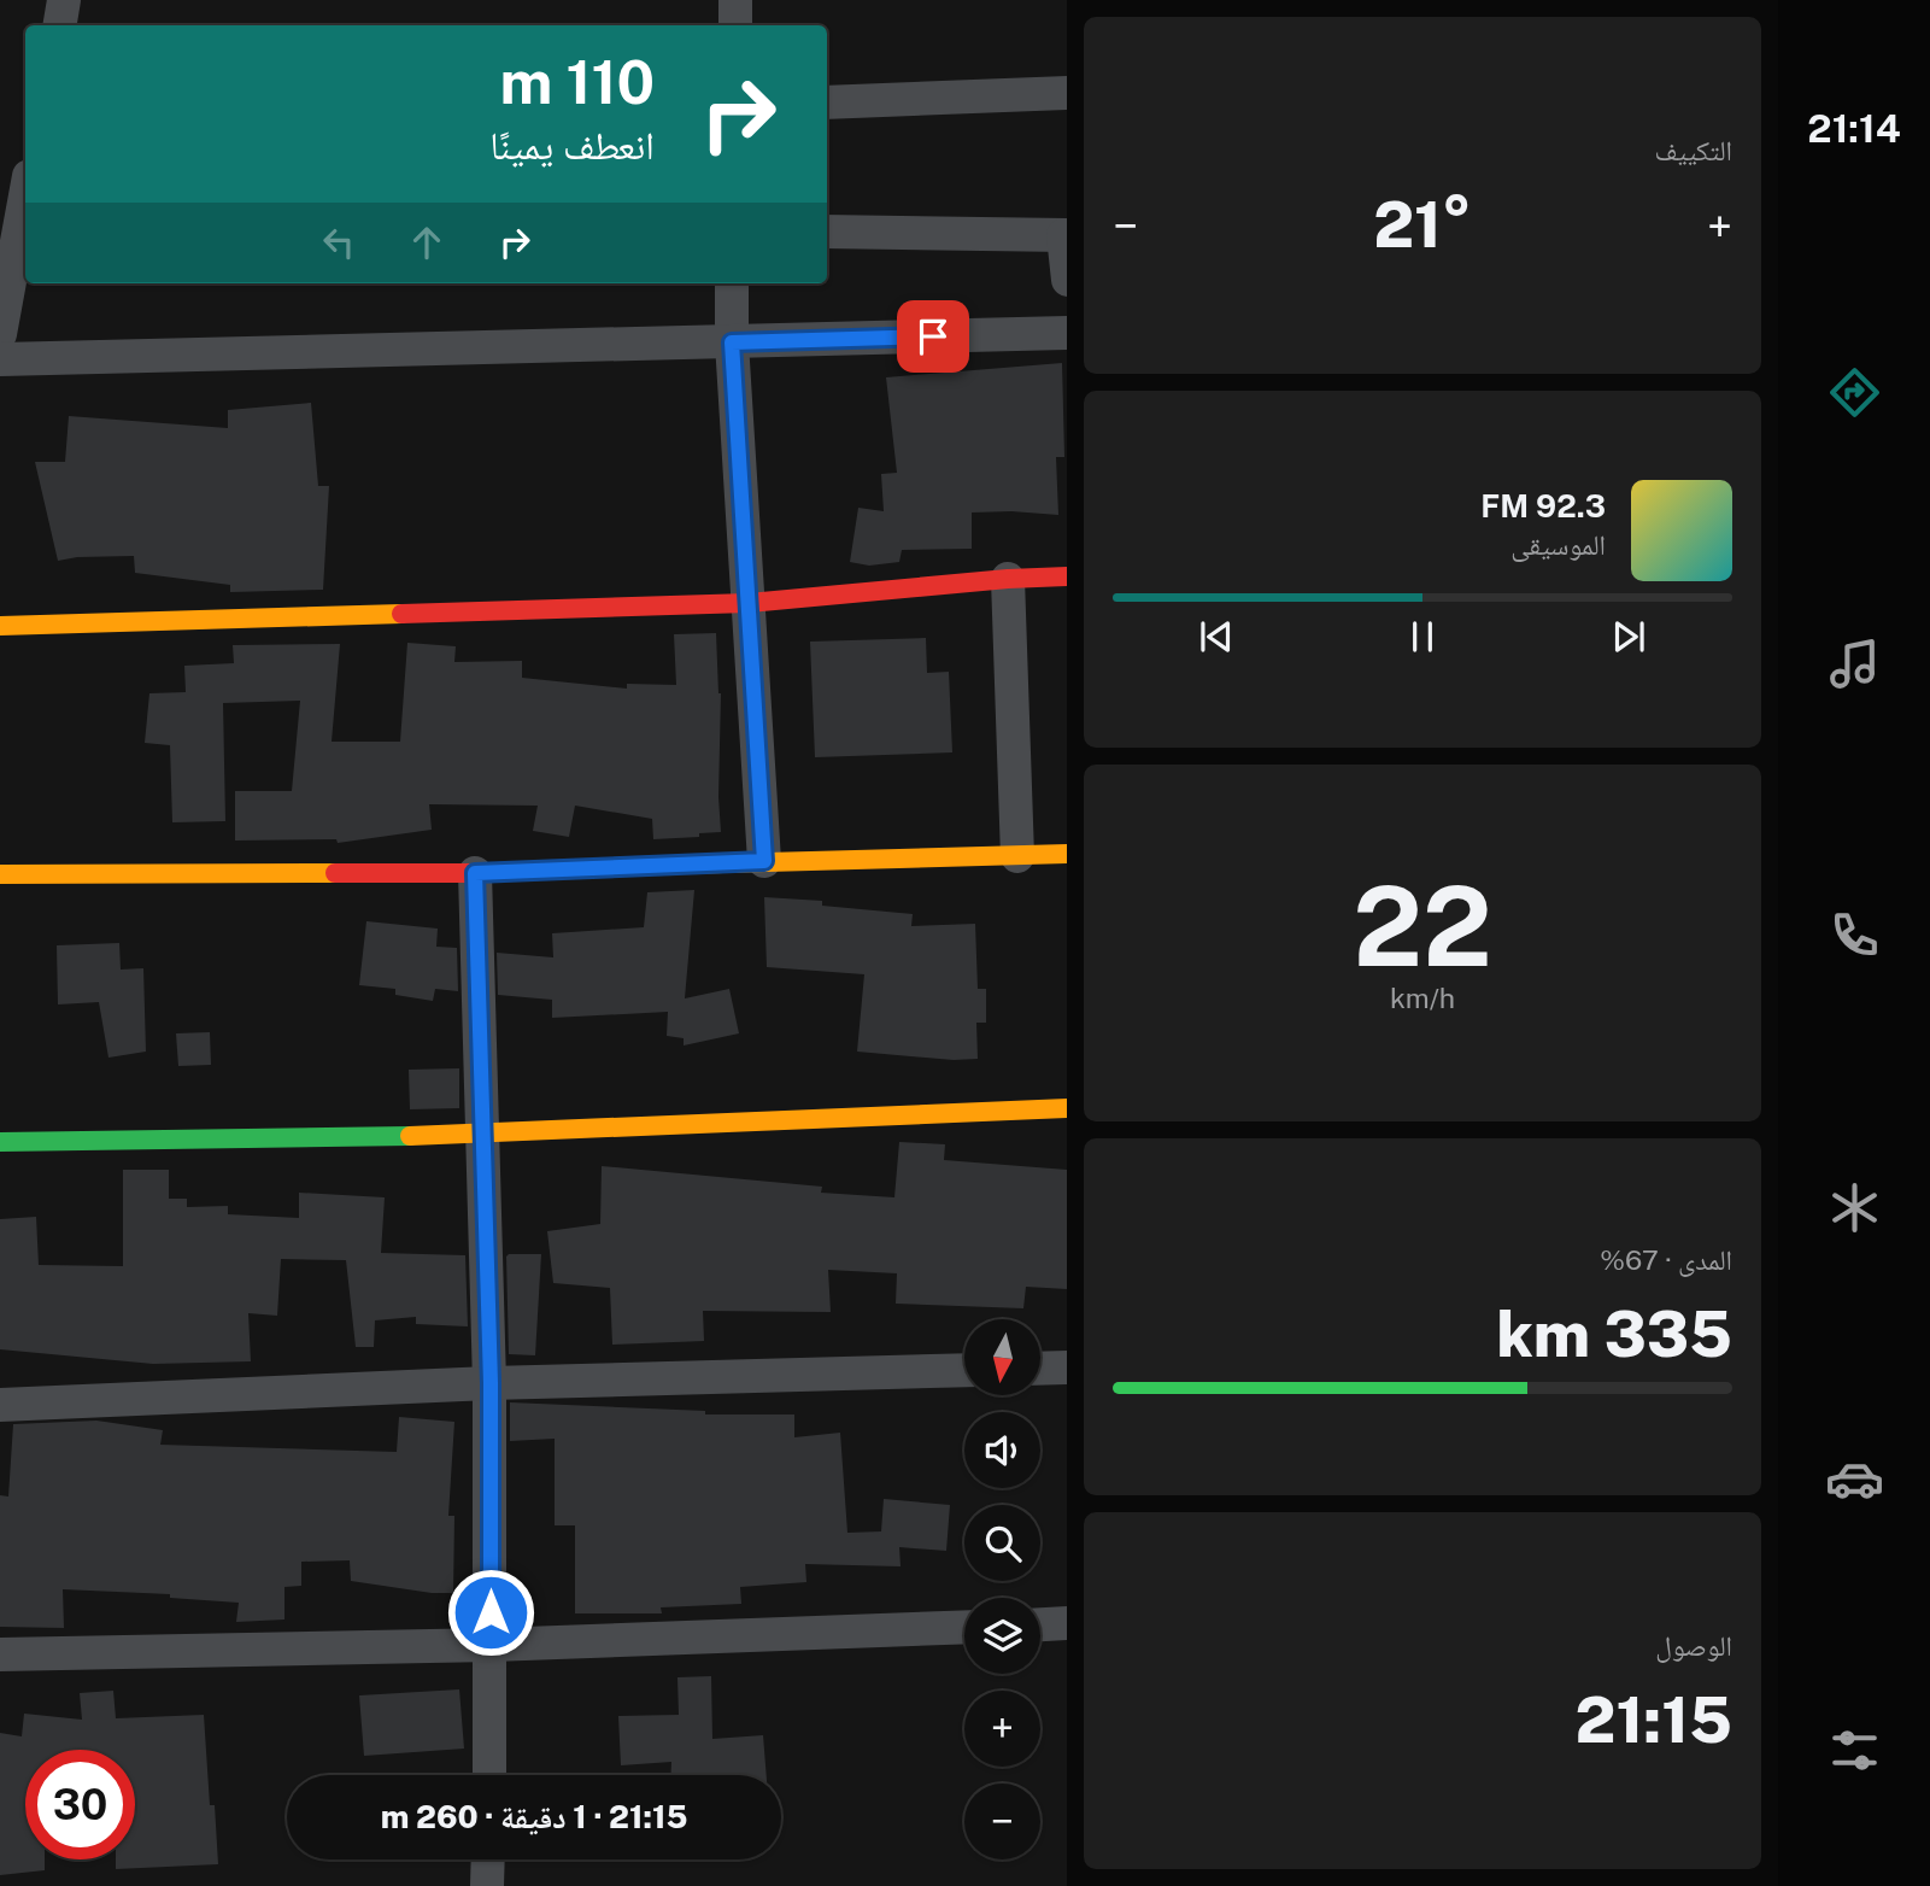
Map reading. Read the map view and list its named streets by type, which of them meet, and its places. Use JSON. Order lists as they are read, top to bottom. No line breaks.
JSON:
{"north":"bottom","page":{"tabs":"21:14","tile":["التكييف",["22","km/h"],["المدى · 67%","335 km"],["الوصول","21:15"]],"turn":["110 m","انعطف يمينًا"],"heat":["−","21°","+"],"song":["92.3 FM","الموسيقى"],"map_buttons":["+","−"],"limit":"30","trip":"21:15 · 1 دقيقة · 260 m"}}
